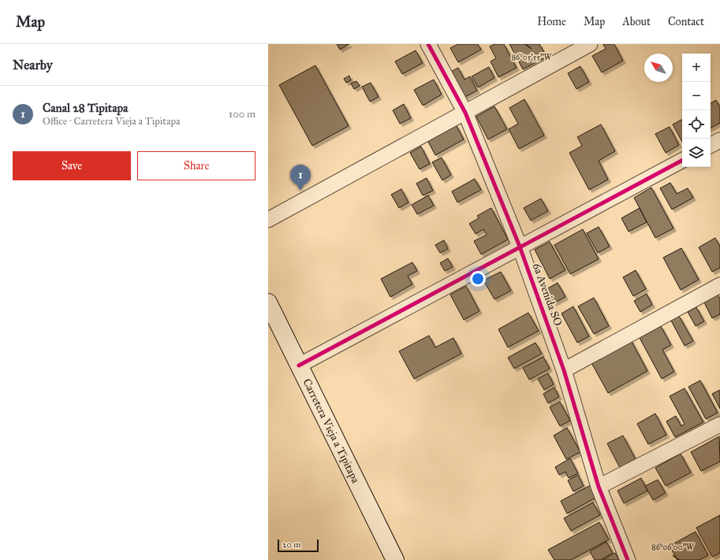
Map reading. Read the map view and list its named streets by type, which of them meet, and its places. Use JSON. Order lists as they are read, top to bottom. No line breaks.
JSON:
{"streets":{"main road":["Carretera Vieja a Tipitapa"],"street":["6a Avenida SO"]},"scale_bar":"20 m","north":"top left","page":{"header":"Map","nav":["Home","Map","About","Contact"],"heading":"Nearby","map_buttons":["+","−"],"list":[{"mark":"1","name":"Canal 28 Tipitapa","note":"Office · Carretera Vieja a Tipitapa","value":"100 m"}],"buttons":["Save","Share"],"pins":"1","scale":"20 m"},"coordinates":["86°05'55\"W","86°06'00\"W"]}
